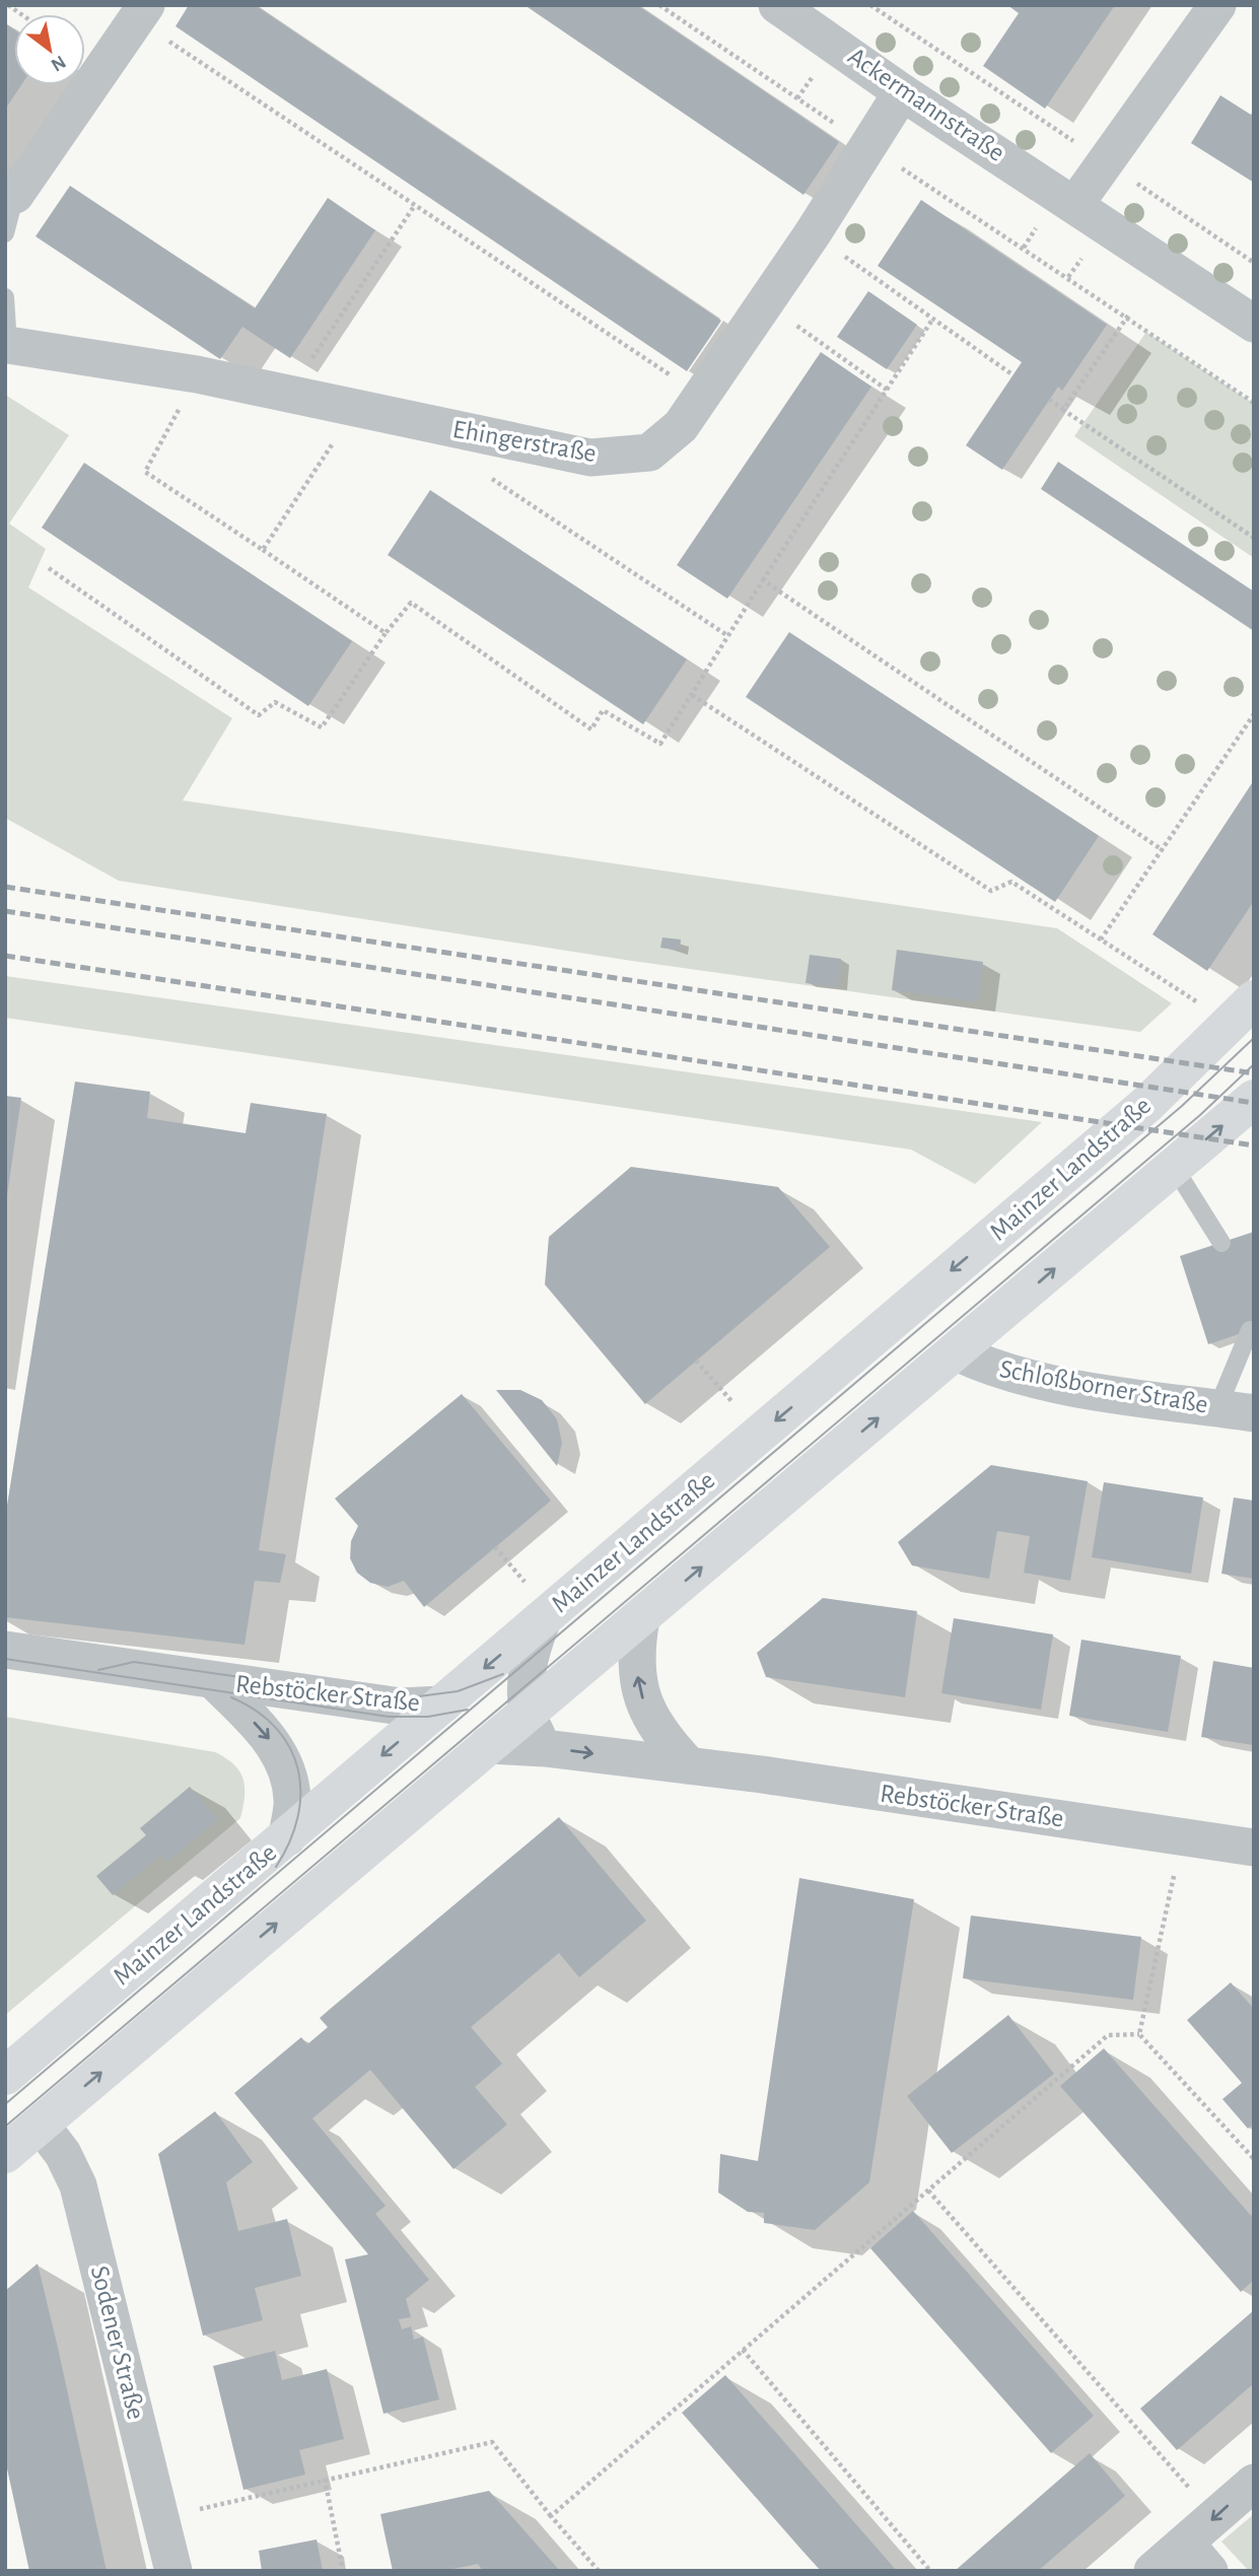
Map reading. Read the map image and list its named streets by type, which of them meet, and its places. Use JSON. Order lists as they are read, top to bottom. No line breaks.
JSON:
{"streets":{"main road":["Mainzer Landstraße"],"street":["Ackermannstraße","Ehingerstraße","Schloßborner Straße","Rebstöcker Straße","Sodener Straße"]},"crossings":[["Ackermannstraße","Ehingerstraße"],["Mainzer Landstraße","Rebstöcker Straße"]],"north":"bottom right"}
